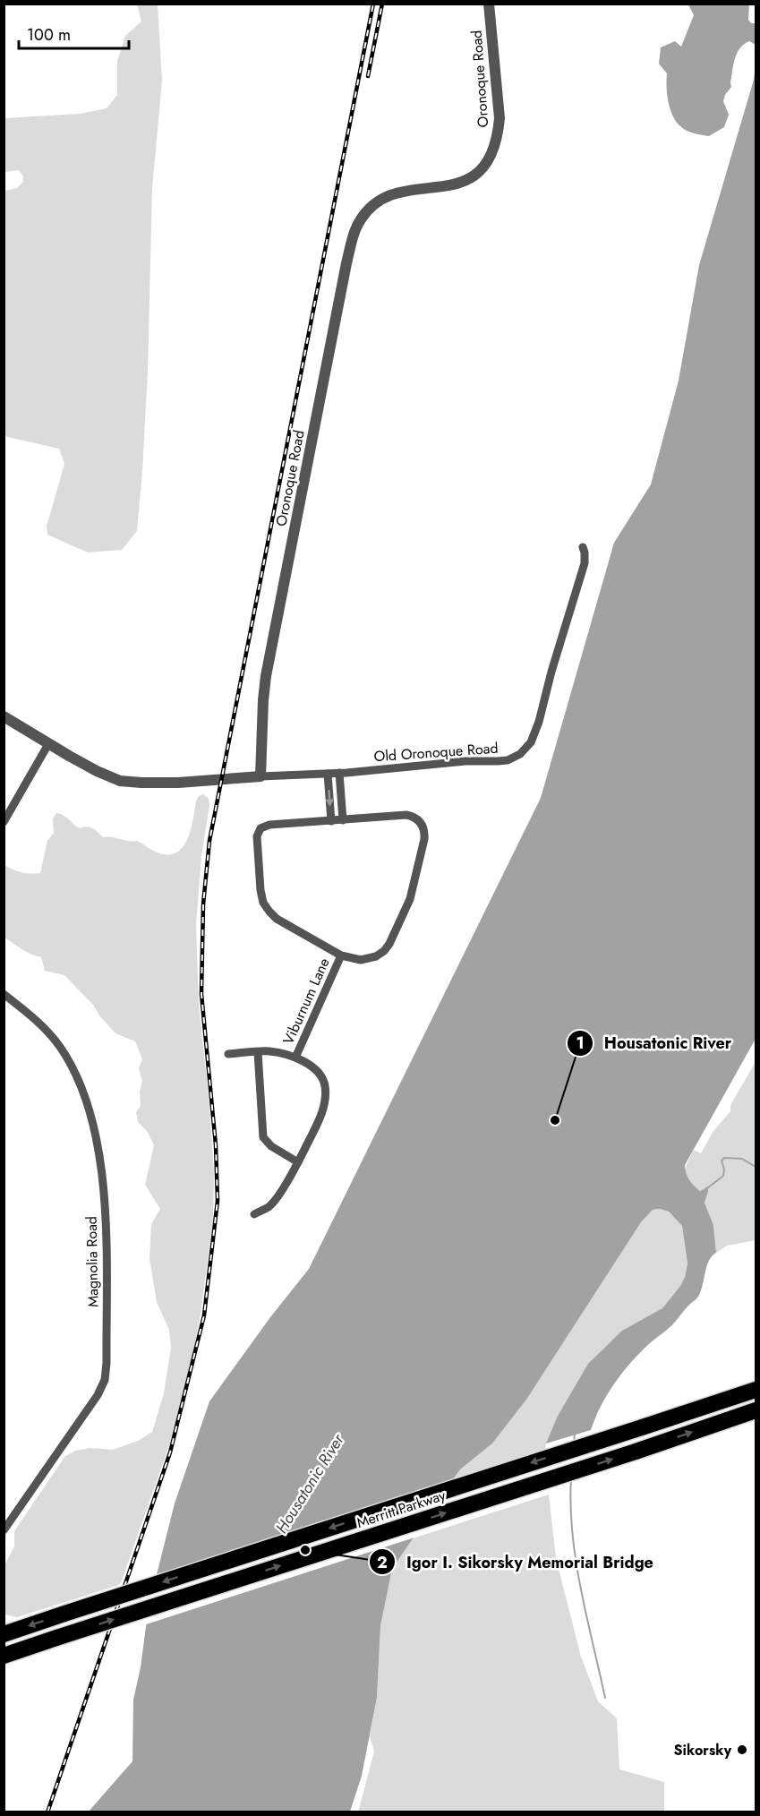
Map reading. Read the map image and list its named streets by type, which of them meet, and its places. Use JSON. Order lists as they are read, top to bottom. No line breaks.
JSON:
{"streets":{"highway":["Merritt Parkway"],"street":["Oronoque Road","Old Oronoque Road","Viburnum Lane","Magnolia Road"]},"crossings":[["Oronoque Road","Old Oronoque Road"]],"water":["Housatonic River"],"places":["Housatonic River","Igor I. Sikorsky Memorial Bridge","Sikorsky"],"scale_bar":"100 m"}
